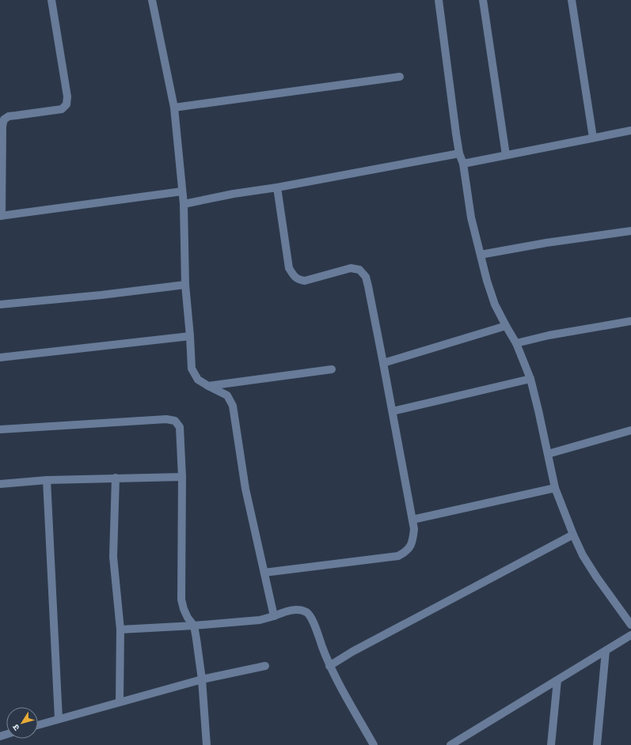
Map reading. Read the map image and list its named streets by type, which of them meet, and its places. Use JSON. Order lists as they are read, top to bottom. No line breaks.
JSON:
{"north":"bottom left"}
